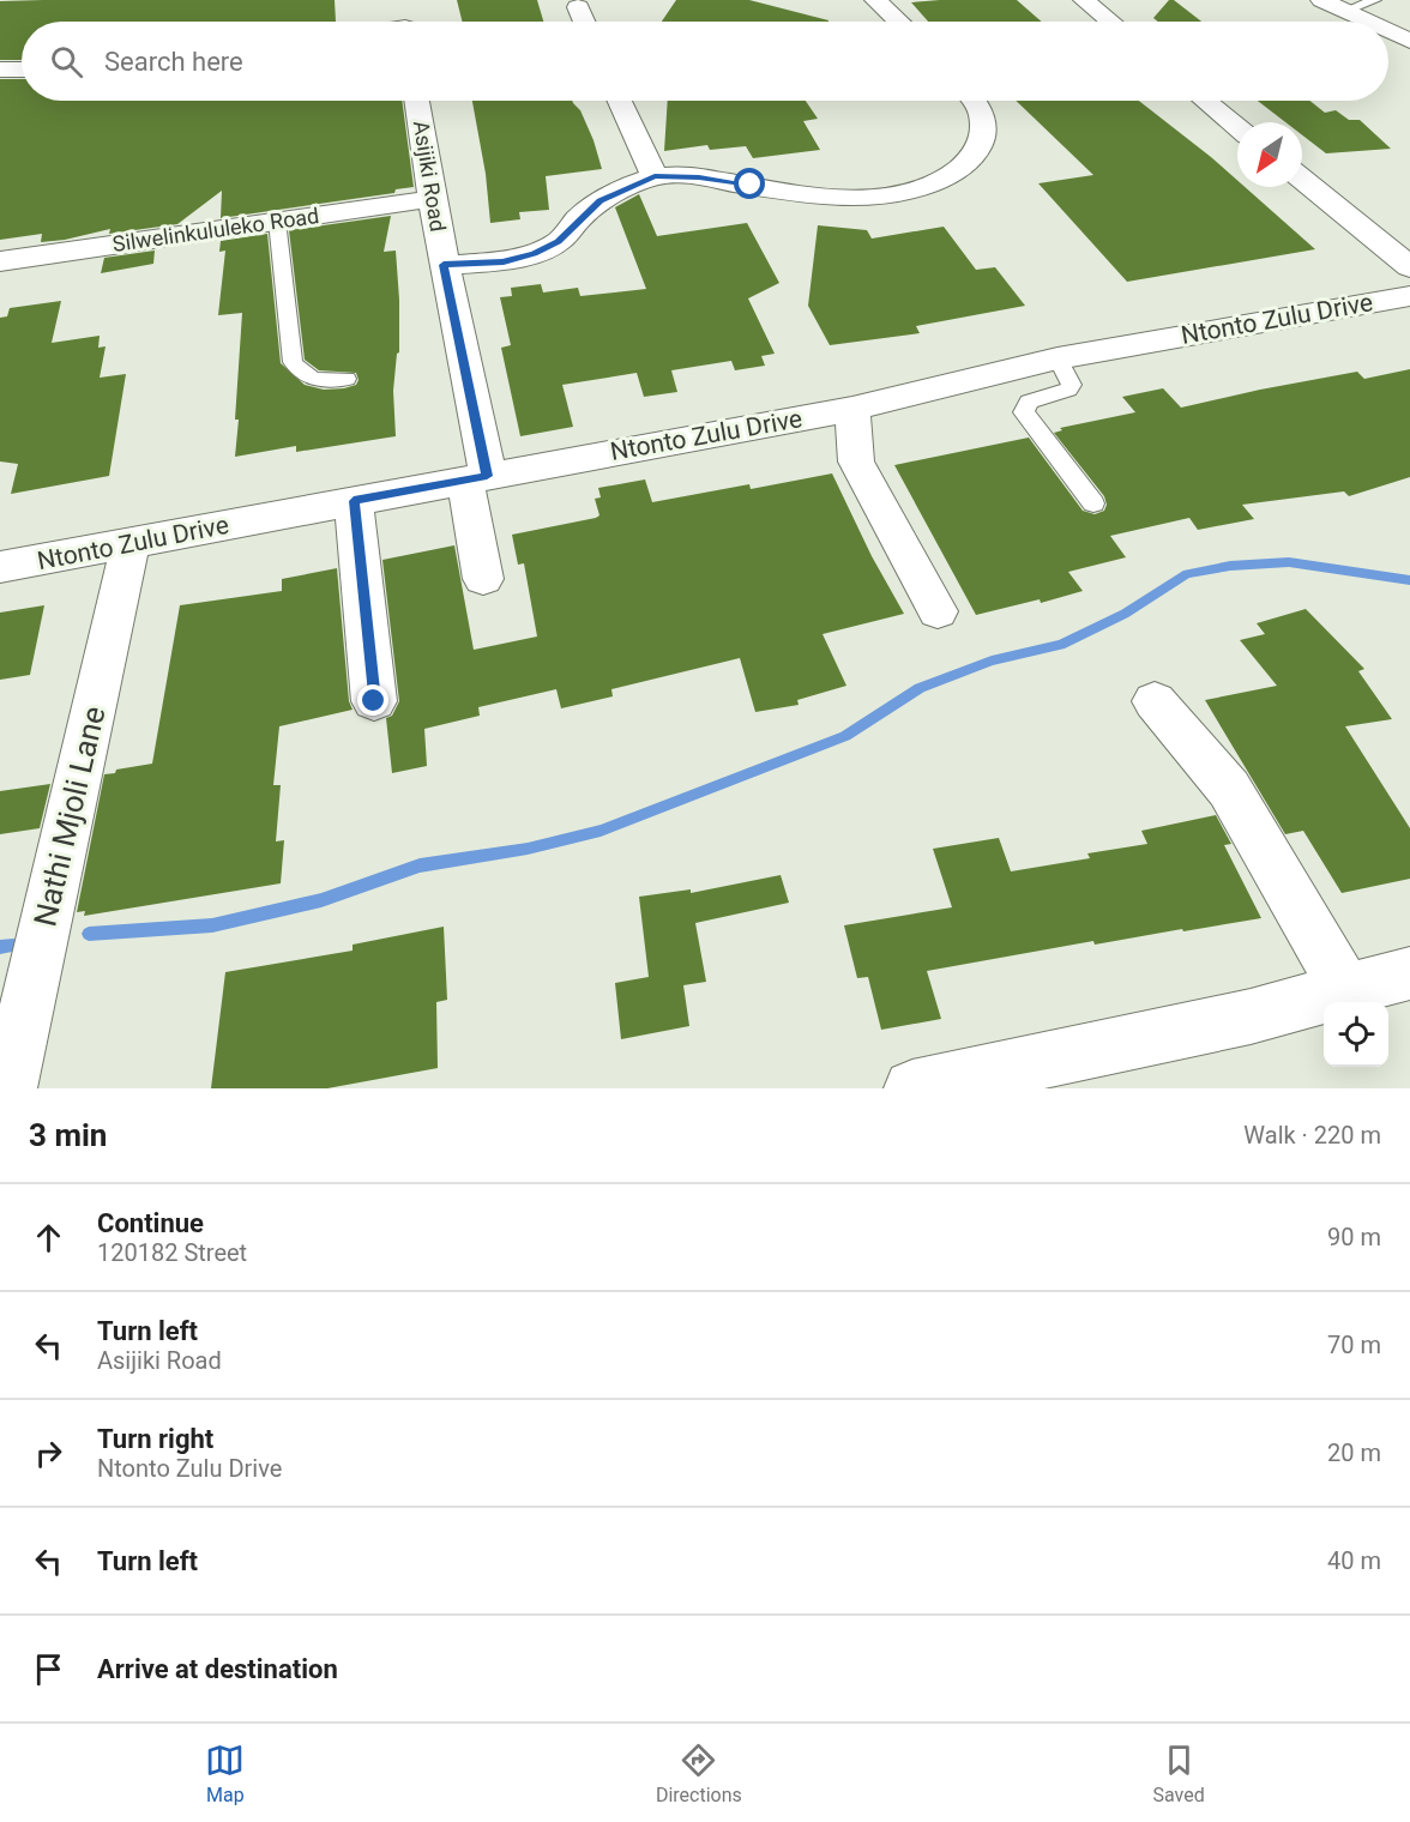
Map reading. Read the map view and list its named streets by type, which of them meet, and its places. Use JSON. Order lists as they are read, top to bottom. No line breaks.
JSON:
{"streets":{"street":["Asijiki Road","Silwelinkululeko Road","Ntonto Zulu Drive","Nathi Mjoli Lane"]},"crossings":[["Asijiki Road","Silwelinkululeko Road"],["Asijiki Road","Ntonto Zulu Drive"],["Ntonto Zulu Drive","Nathi Mjoli Lane"]],"north":"bottom left","page":{"search":"Search here","heading":["3 min","Walk · 220 m"],"list":[["Continue","120182 Street","90 m"],["Turn left","Asijiki Road","70 m"],["Turn right","Ntonto Zulu Drive","20 m"],["Turn left","40 m"],"Arrive at destination"],"nav":["Map","Directions","Saved"]}}
